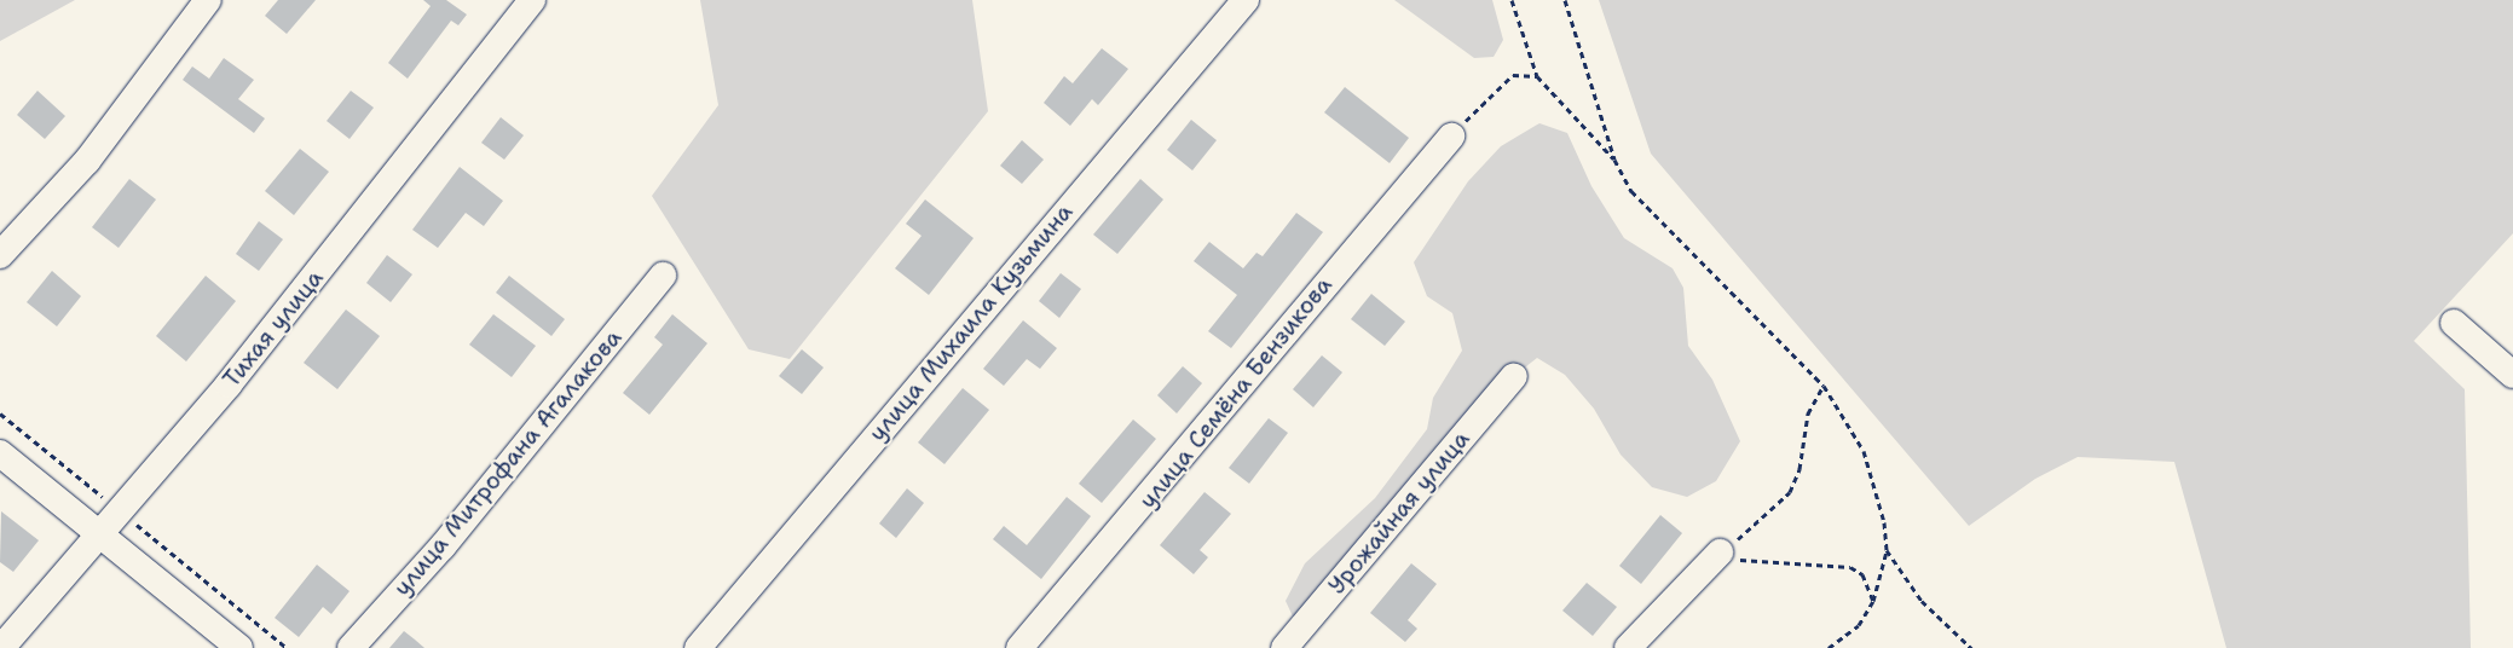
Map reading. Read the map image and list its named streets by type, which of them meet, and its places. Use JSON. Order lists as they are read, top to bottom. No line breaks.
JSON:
{"streets":{"street":["улица Михаила Кузьмина","Тихая улица","улица Семёна Бензикова","улица Митрофана Агалакова","Урожайная улица"]}}
